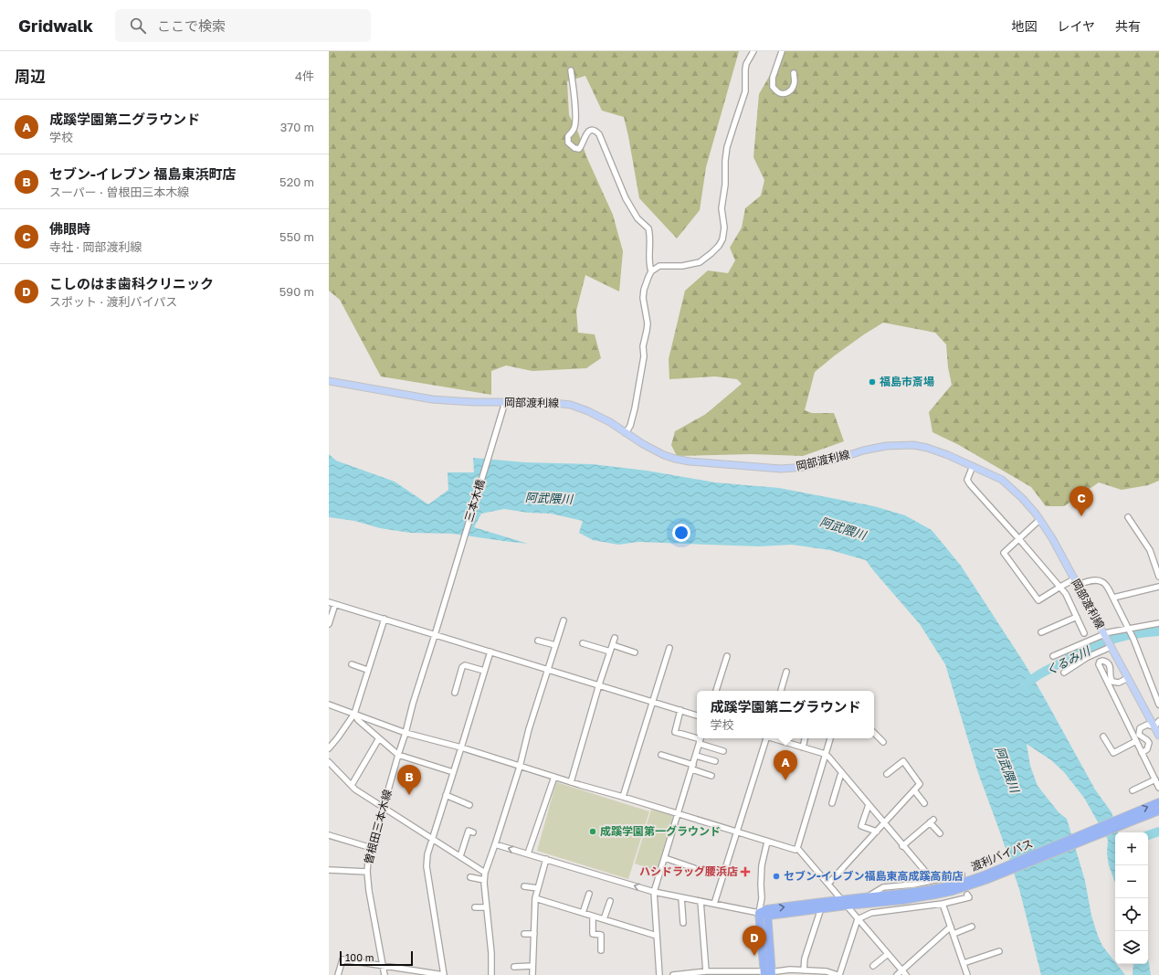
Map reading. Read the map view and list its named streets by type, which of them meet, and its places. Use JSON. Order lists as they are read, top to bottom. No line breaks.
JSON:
{"streets":{"highway":["渡利バイパス"],"main road":["岡部渡利線"],"street":["三本木橋","曽根田三本木線"]},"crossings":[["岡部渡利線","三本木橋"],["三本木橋","曽根田三本木線"]],"water":["阿武隈川","くるみ川"],"places":{"other":["福島市斎場","成蹊学園第一グラウンド","セブン-イレブン福島東高成蹊高前店"],"health":["ハシドラッグ腰浜店"]},"scale_bar":"100 m","page":{"header":"Gridwalk","search":"ここで検索","nav":["地図","レイヤ","共有"],"heading":["周辺","4件"],"list":[{"mark":"A","name":"成蹊学園第二グラウンド","note":"学校","value":"370 m"},{"mark":"B","name":"セブン-イレブン 福島東浜町店","note":"スーパー · 曽根田三本木線","value":"520 m"},{"mark":"C","name":"佛眼時","note":"寺社 · 岡部渡利線","value":"550 m"},{"mark":"D","name":"こしのはま歯科クリニック","note":"スポット · 渡利バイパス","value":"590 m"}],"pins":["C","A","B","D"],"popup":["成蹊学園第二グラウンド","学校"],"map_buttons":["+","−"],"scale":"100 m"}}
